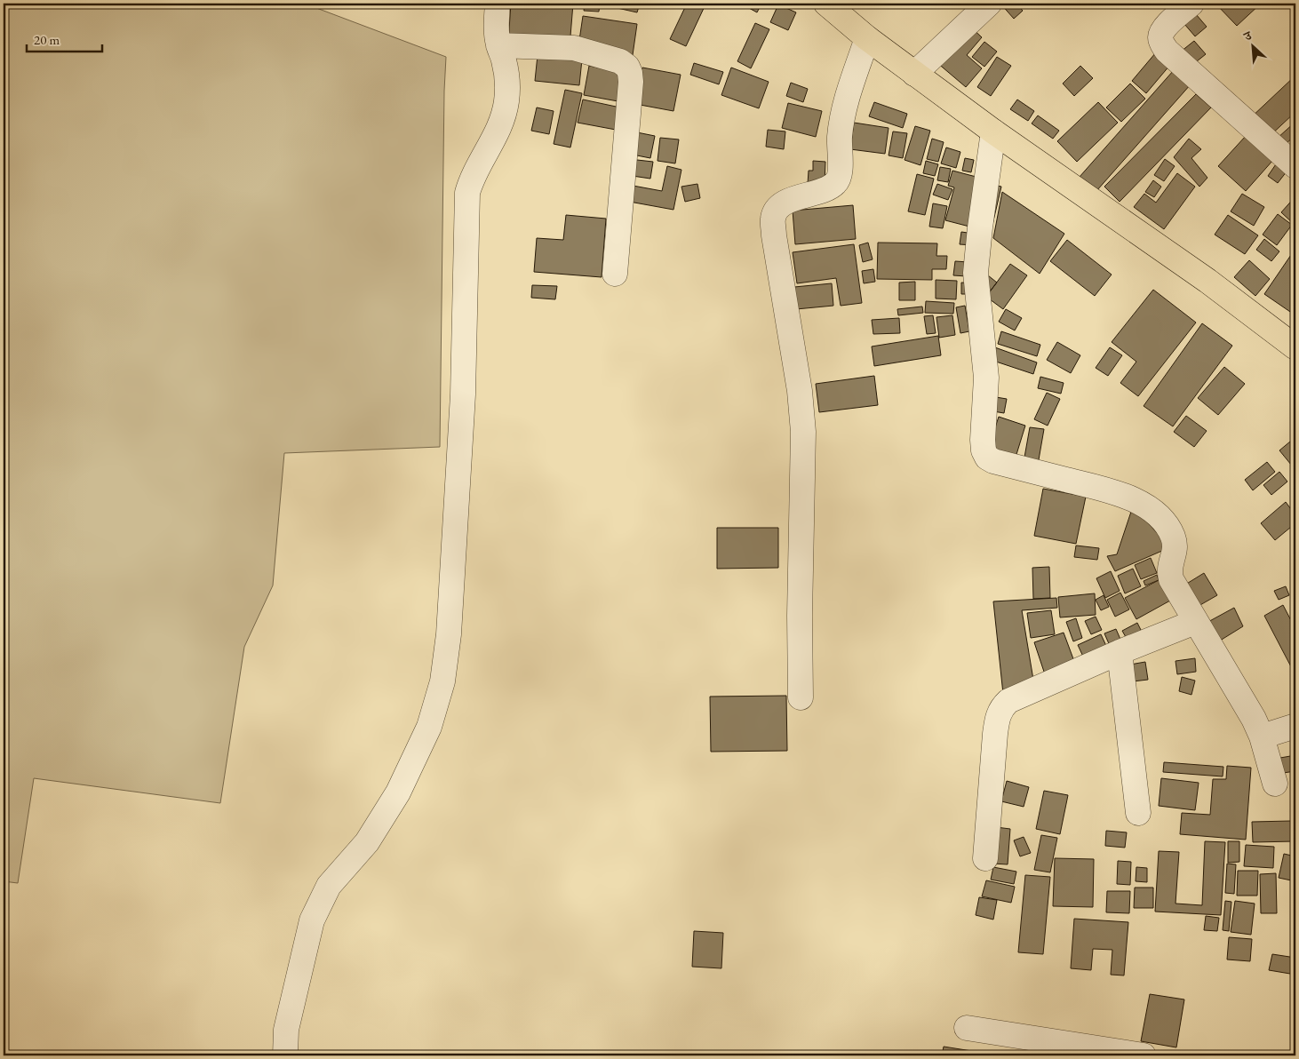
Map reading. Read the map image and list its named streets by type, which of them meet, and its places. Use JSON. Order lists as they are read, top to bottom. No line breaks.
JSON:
{"scale_bar":"20 m","north":"top left"}
